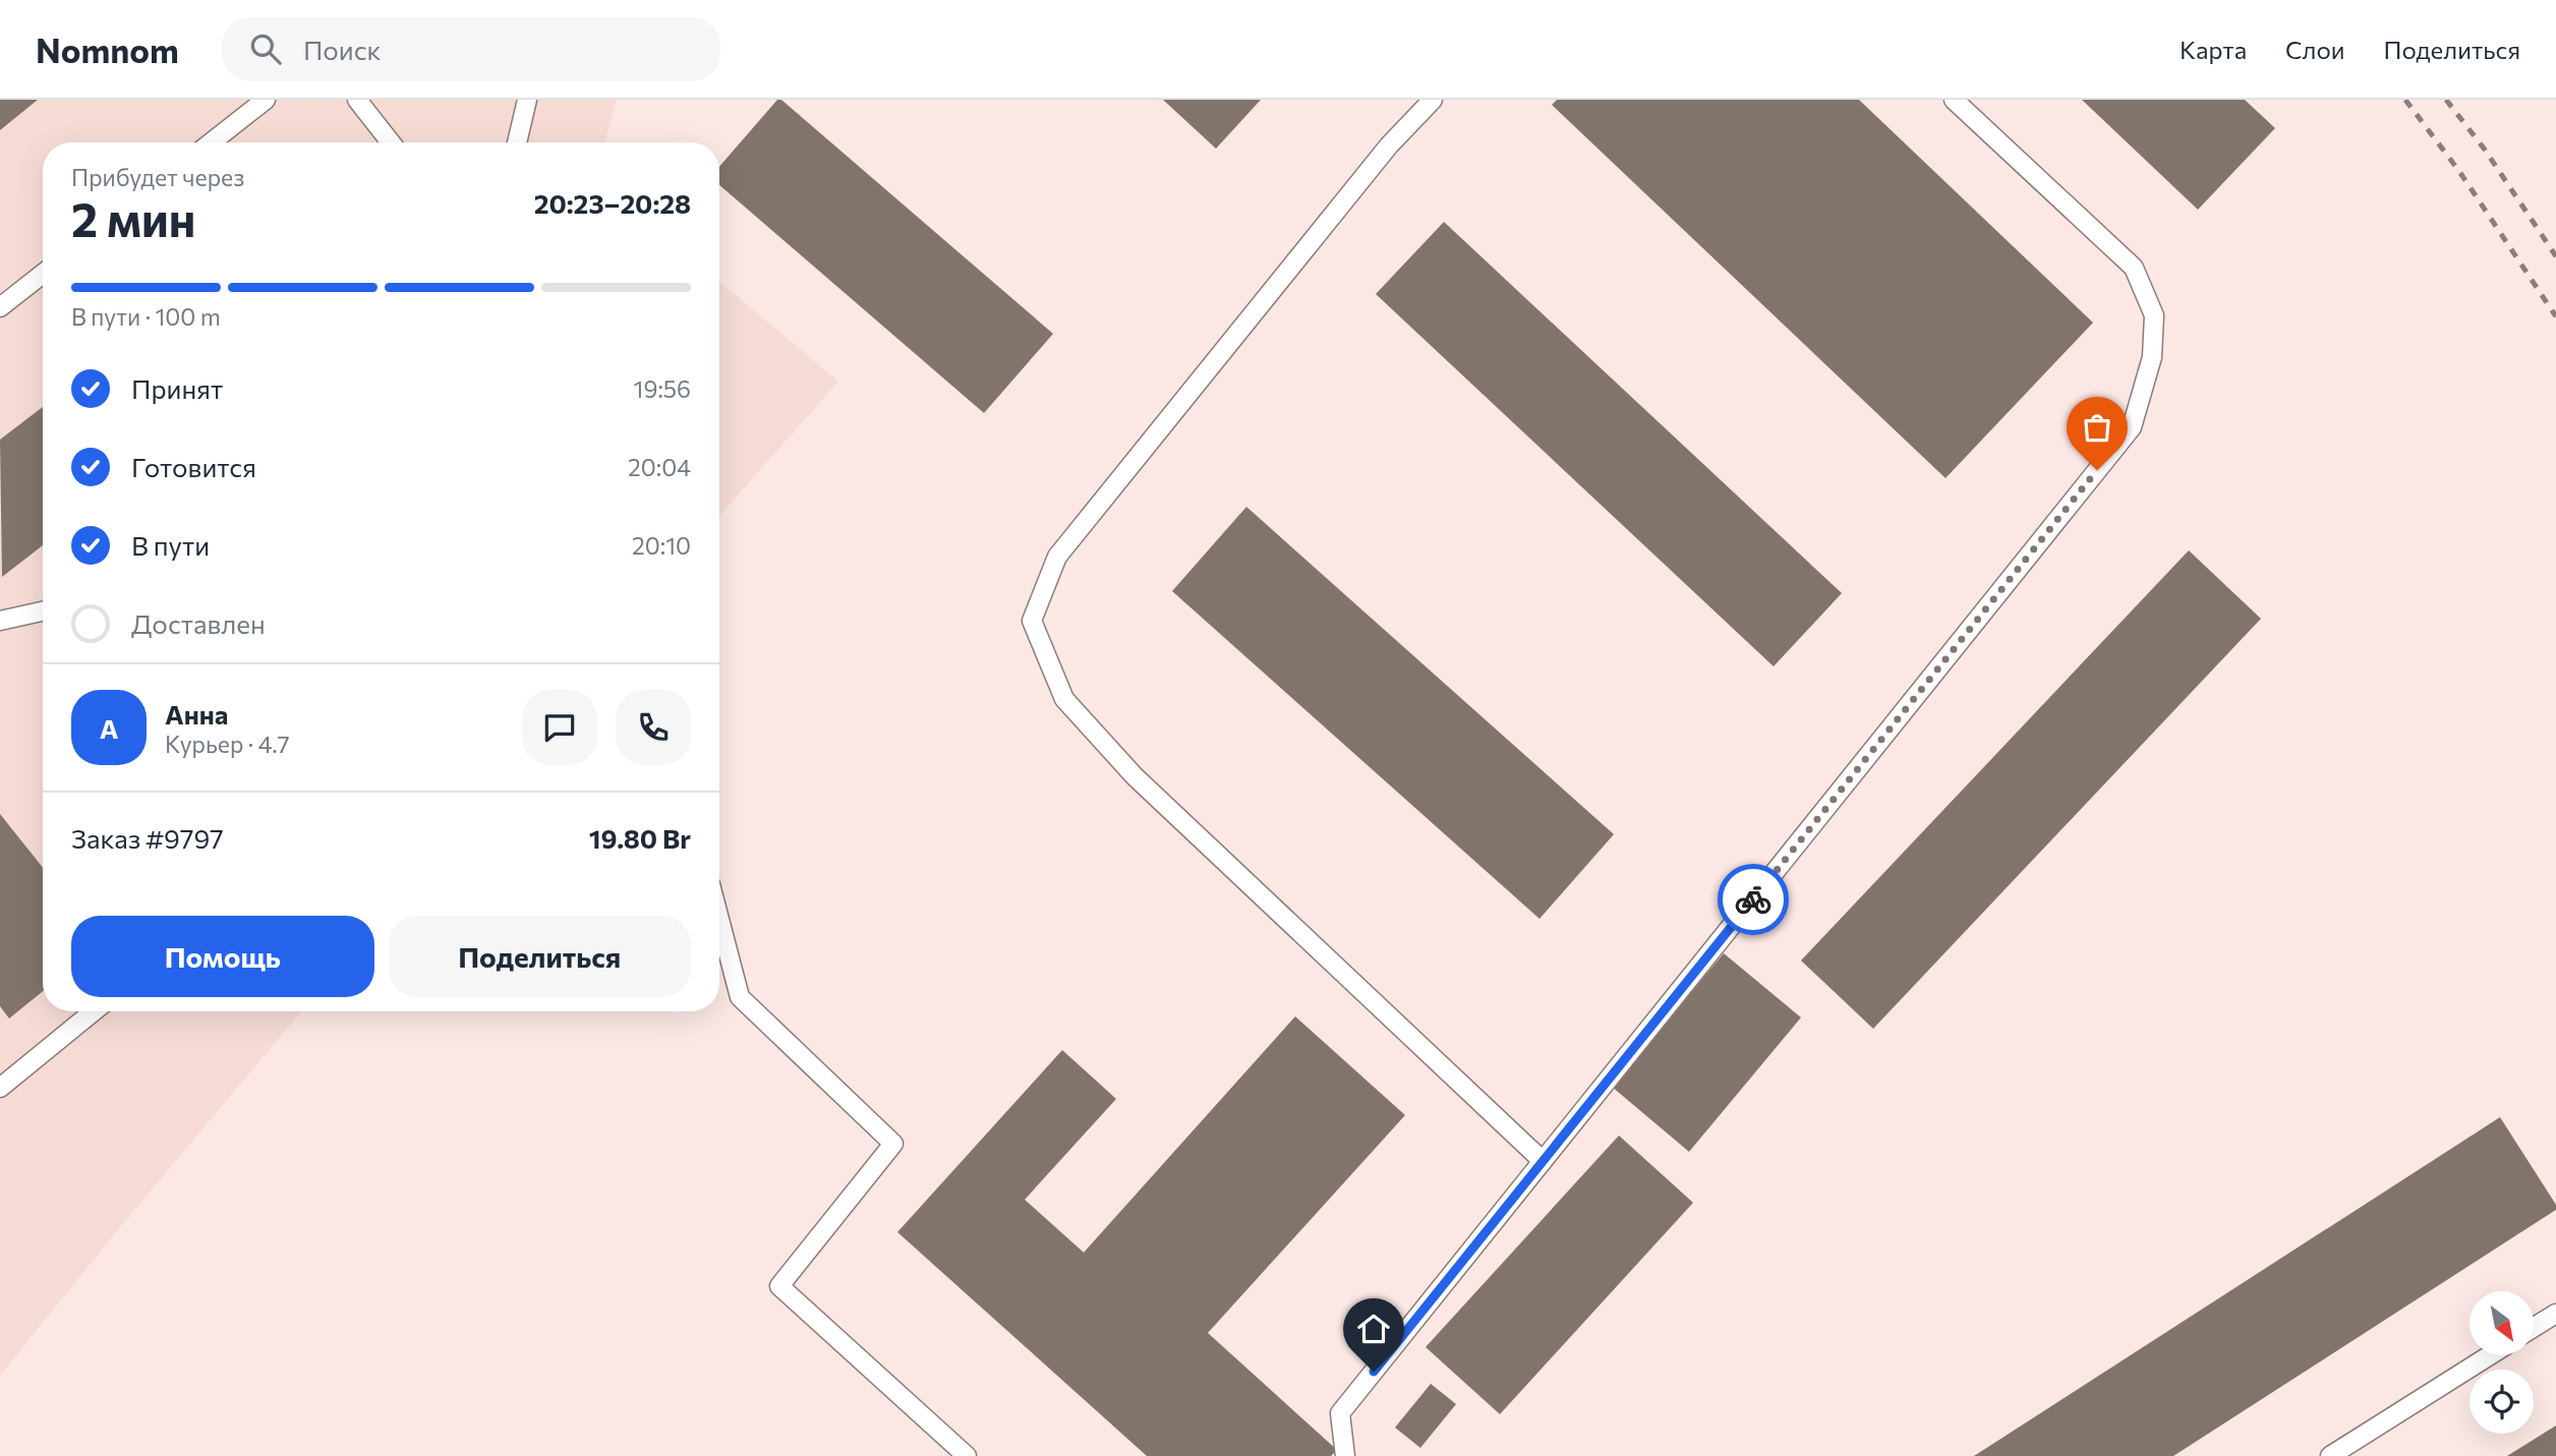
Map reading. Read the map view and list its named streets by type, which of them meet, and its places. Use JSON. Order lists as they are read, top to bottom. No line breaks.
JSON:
{"north":"bottom right","page":{"header":"Nomnom","search":"Поиск","nav":["Карта","Слои","Поделиться"],"heading":["2 мин","Прибудет через","20:23–20:28"],"panel":["Анна","Курьер · 4.7","Заказ #9797","19.80 Br"],"bar":"В пути · 100 m","list":[["Принят","19:56"],["Готовится","20:04"],["В пути","20:10"],"Доставлен"],"round":"А","buttons":["Помощь","Поделиться"]}}
